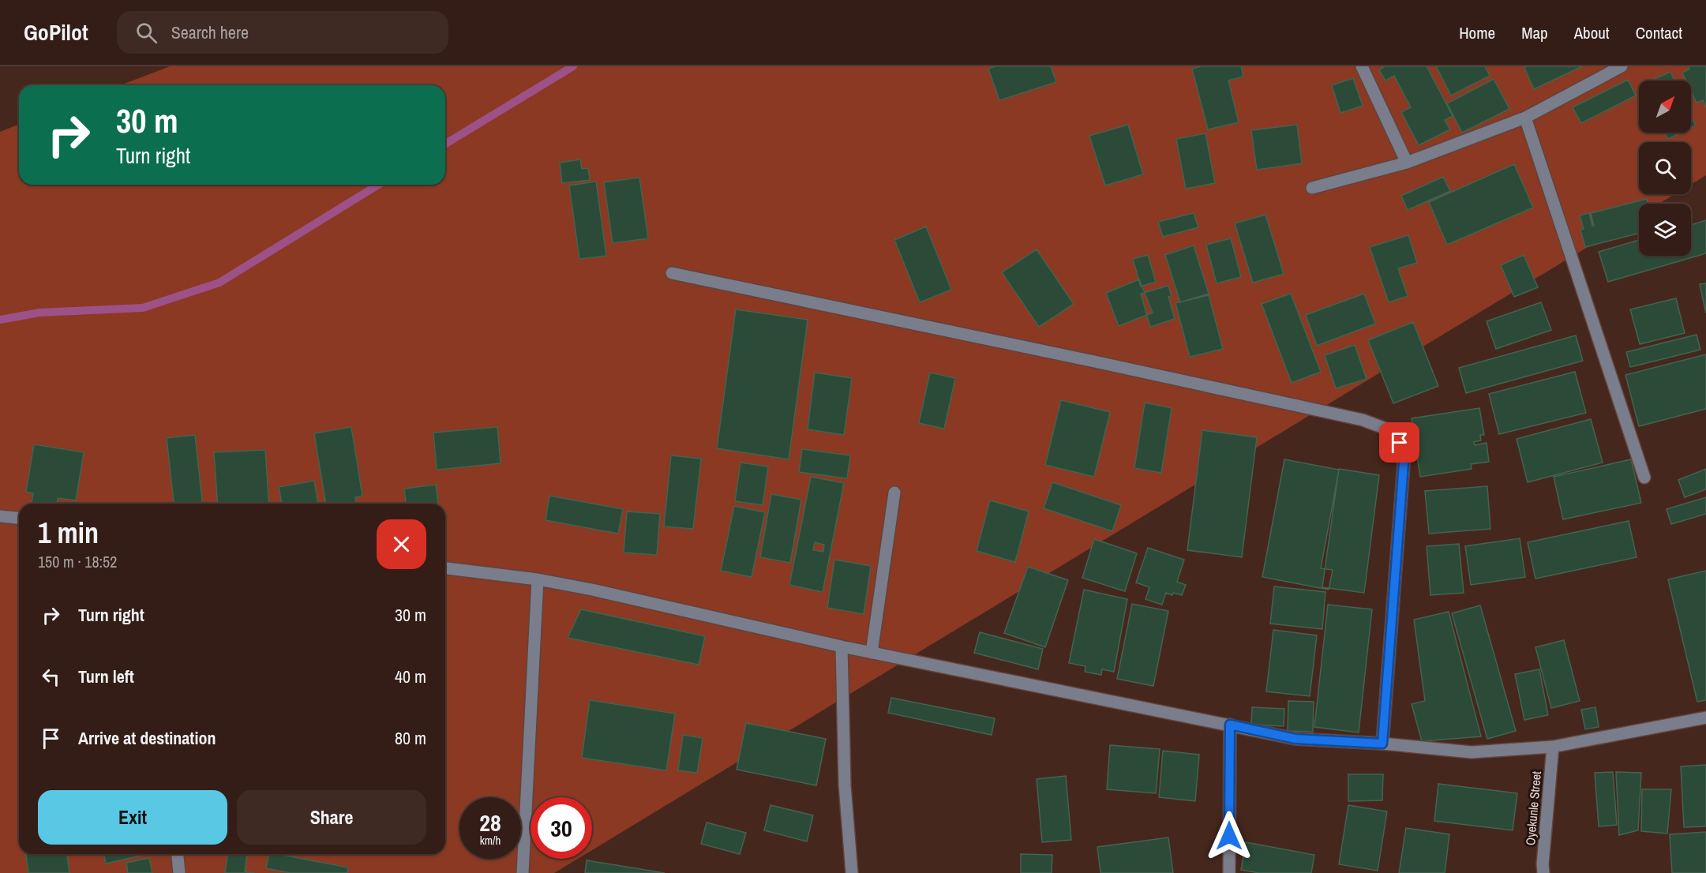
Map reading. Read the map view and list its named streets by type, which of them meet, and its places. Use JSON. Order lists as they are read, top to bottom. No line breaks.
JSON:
{"streets":{"street":["Oyekunle Street"]},"north":"top right","page":{"header":"GoPilot","search":"Search here","nav":["Home","Map","About","Contact"],"turn":["30 m","Turn right"],"heading":["1 min","150 m · 18:52"],"list":[{"name":"Turn right","value":"30 m"},{"name":"Turn left","value":"40 m"},{"name":"Arrive at destination","value":"80 m"}],"buttons":["Exit","Share"],"speed":"28 km/h","limit":"30"}}
